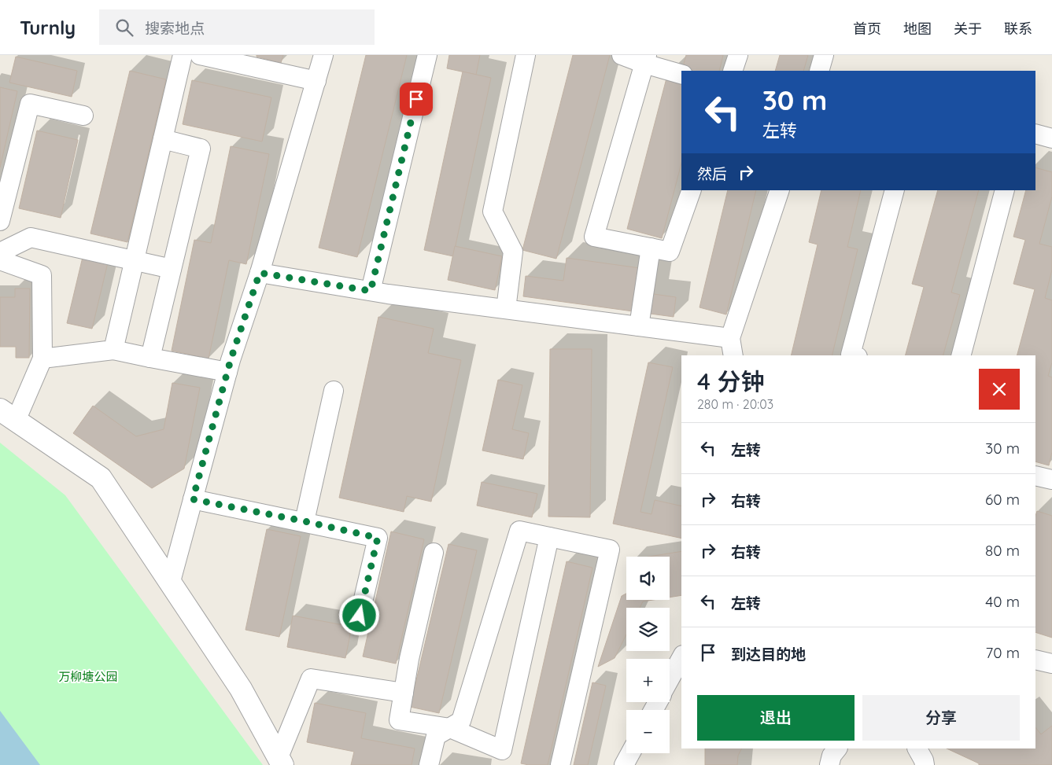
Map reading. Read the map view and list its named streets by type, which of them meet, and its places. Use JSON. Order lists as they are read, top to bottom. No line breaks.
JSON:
{"parks":["万柳塘公园"],"page":{"header":"Turnly","search":"搜索地点","nav":["首页","地图","关于","联系"],"turn":["30 m","左转"],"then":"然后","heading":["4 分钟","280 m · 20:03"],"list":[{"name":"左转","value":"30 m"},{"name":"右转","value":"60 m"},{"name":"右转","value":"80 m"},{"name":"左转","value":"40 m"},{"name":"到达目的地","value":"70 m"}],"map_buttons":["+","−"],"buttons":["退出","分享"]}}
